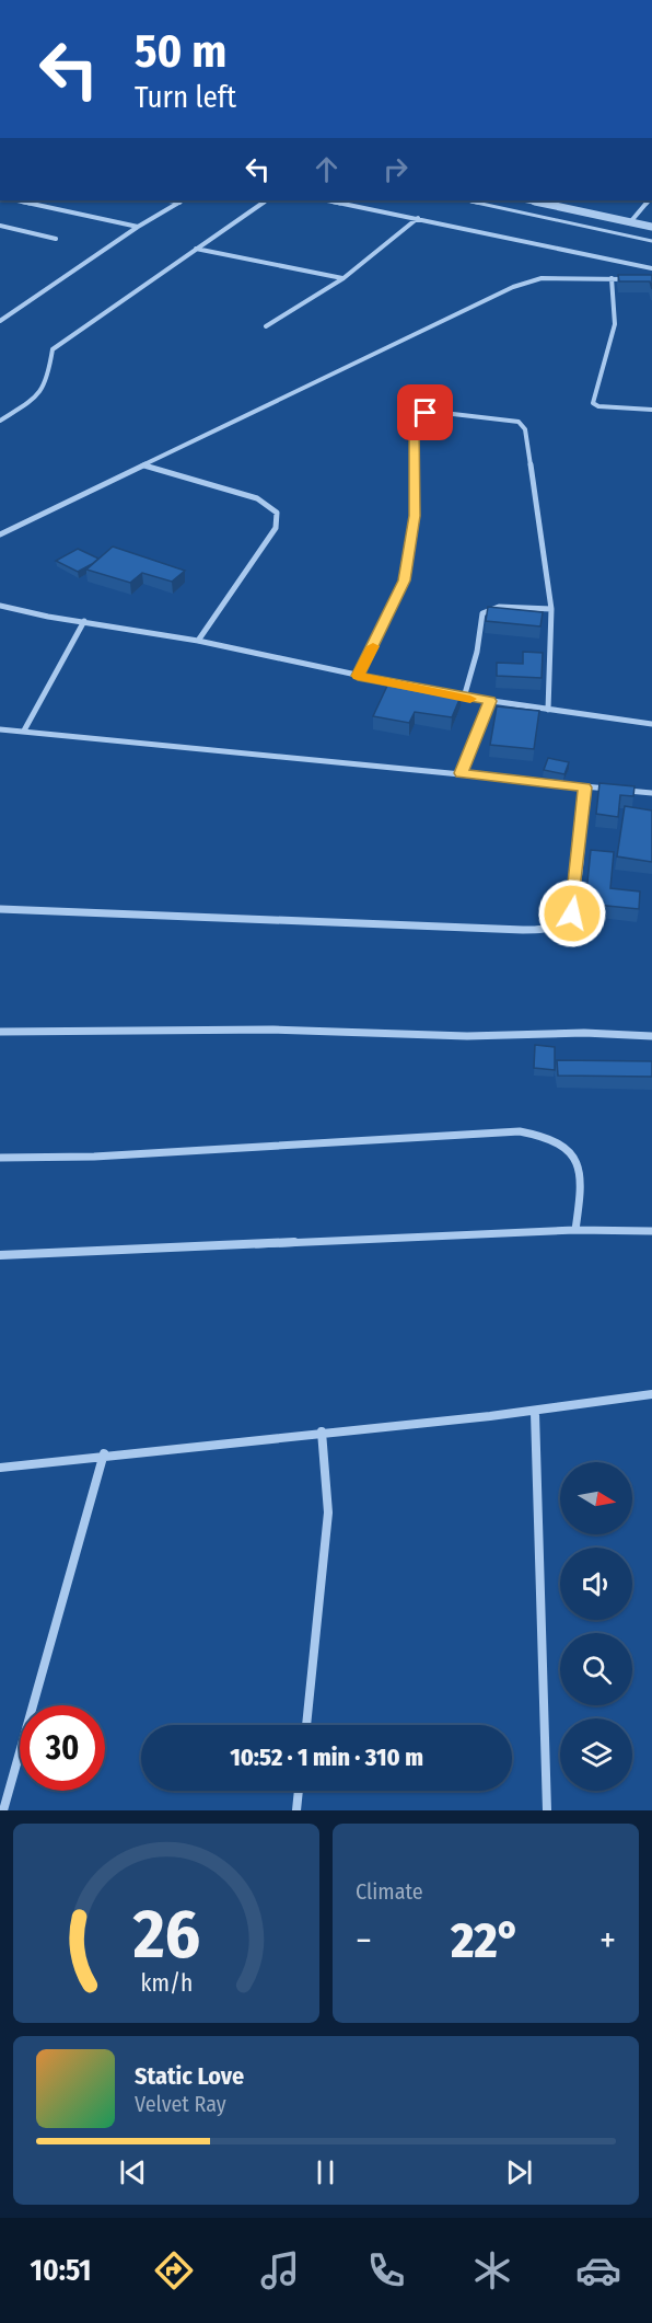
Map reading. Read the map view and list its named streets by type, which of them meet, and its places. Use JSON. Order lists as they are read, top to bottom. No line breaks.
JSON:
{"north":"right","page":{"turn":["50 m","Turn left"],"limit":"30","trip":"10:52 · 1 min · 310 m","tile":"Climate","heat":["−","22°","+"],"song":["Static Love","Velvet Ray"],"tabs":"10:51","gauge":["26","km/h"]}}
